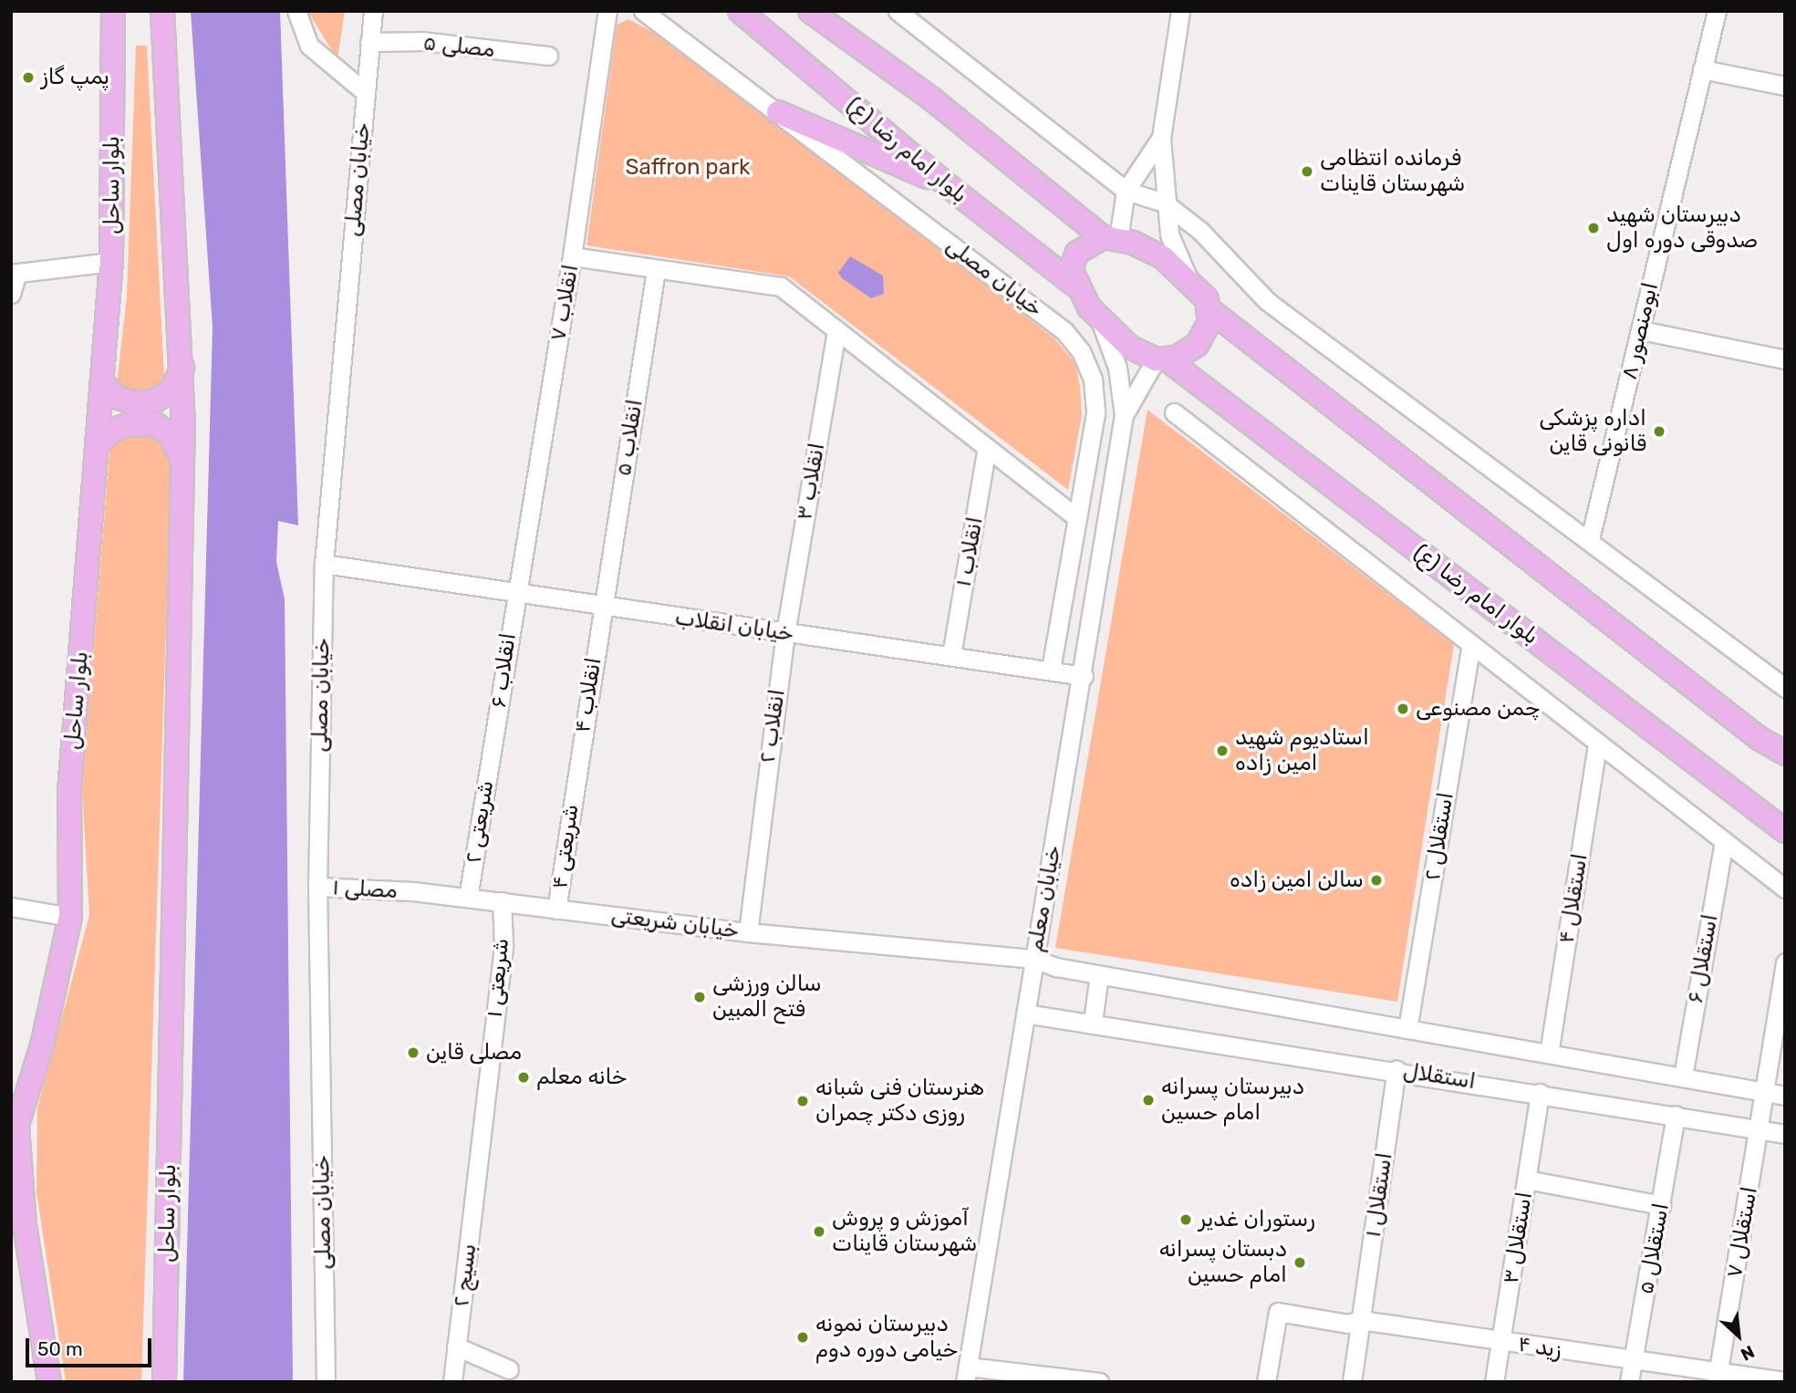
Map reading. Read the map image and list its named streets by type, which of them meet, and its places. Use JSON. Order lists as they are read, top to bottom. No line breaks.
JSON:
{"streets":{"main road":["بلوار امام رضا (ع)","بلوار ساحل"],"street":["مصلی ۵","خیابان مصلی","انقلاب ۷","ابومنصور ۸","انقلاب ۵","انقلاب ۳","انقلاب ۱","خیابان انقلاب","انقلاب ۶","انقلاب ۴","انقلاب ۲","شریعتی ۲","استقلال ۲","شریعتی ۴","مصلی ۱","خیابان معلم","استقلال ۴","خیابان شریعتی","استقلال ۶","شریعتی ۱","استقلال","استقلال ۱","استقلال ۷","استقلال ۳","استقلال ۵","بسیج ۲","زید ۴"]},"crossings":[["مصلی ۵","خیابان مصلی"],["خیابان مصلی","خیابان انقلاب"],["خیابان مصلی","مصلی ۱"],["انقلاب ۷","خیابان انقلاب"],["انقلاب ۷","انقلاب ۶"],["انقلاب ۵","خیابان انقلاب"],["انقلاب ۵","انقلاب ۴"],["انقلاب ۳","خیابان انقلاب"],["انقلاب ۳","انقلاب ۲"],["انقلاب ۱","خیابان انقلاب"],["خیابان انقلاب","انقلاب ۶"],["خیابان انقلاب","انقلاب ۴"],["خیابان انقلاب","انقلاب ۲"],["خیابان انقلاب","خیابان معلم"],["انقلاب ۶","شریعتی ۲"],["انقلاب ۴","شریعتی ۴"],["انقلاب ۲","خیابان شریعتی"],["شریعتی ۲","خیابان شریعتی"],["استقلال ۲","استقلال"],["شریعتی ۴","خیابان شریعتی"],["مصلی ۱","خیابان شریعتی"],["خیابان معلم","خیابان شریعتی"],["خیابان معلم","استقلال"],["استقلال ۴","استقلال"],["خیابان شریعتی","شریعتی ۱"],["خیابان شریعتی","استقلال"],["استقلال ۶","استقلال"],["شریعتی ۱","بسیج ۲"],["استقلال","استقلال ۱"],["استقلال","استقلال ۷"],["استقلال","استقلال ۳"],["استقلال","استقلال ۵"],["استقلال ۱","زید ۴"],["استقلال ۷","زید ۴"],["استقلال ۳","زید ۴"],["استقلال ۵","زید ۴"]],"parks":["Saffron park"],"places":["پمپ گاز","فرمانده انتظامی شهرستان قاینات","دبیرستان شهید صدوقی دوره اول","اداره پزشکی قانونی قاین","چمن مصنوعی","استادیوم شهید امین زاده","سالن امین زاده","سالن ورزشی فتح المبین","مصلی قاین","خانه معلم","دبیرستان پسرانه امام حسین","هنرستان فنی شبانه روزی دکتر چمران","رستوران غدیر","آموزش و پروش شهرستان قاینات","دبستان پسرانه امام حسین","دبیرستان نمونه خیامی دوره دوم"],"scale_bar":"50 m","north":"bottom right"}
